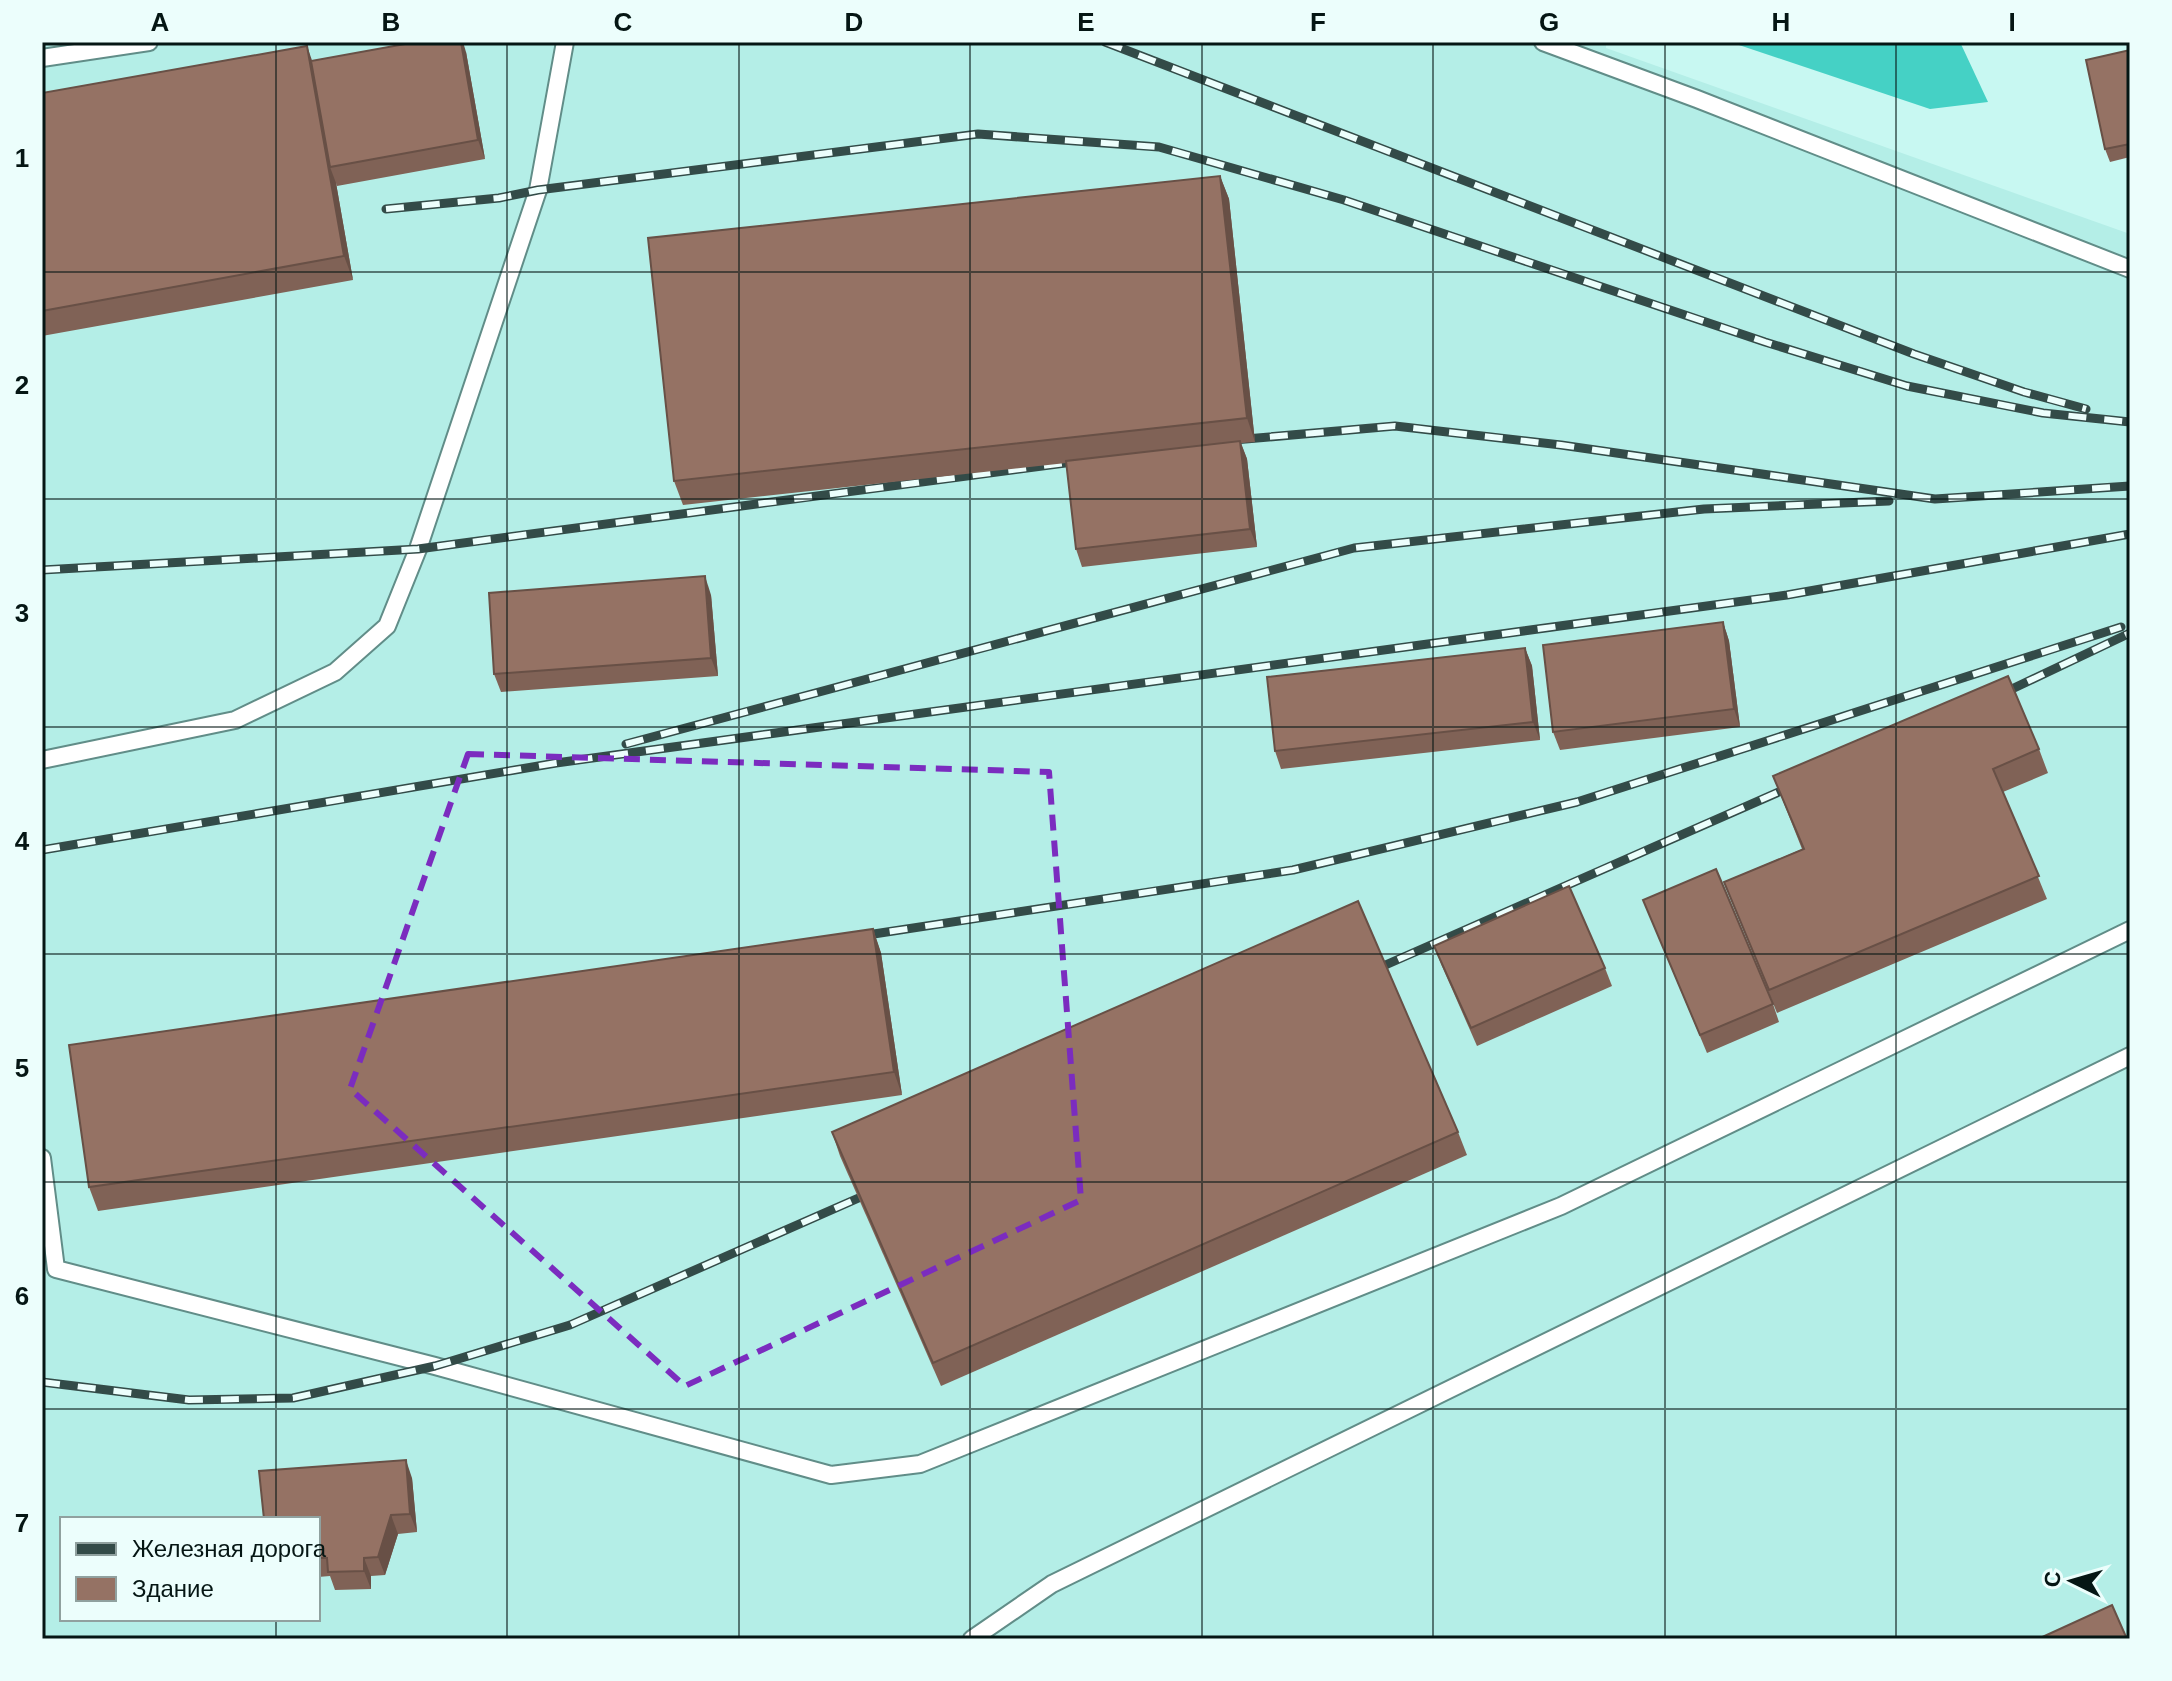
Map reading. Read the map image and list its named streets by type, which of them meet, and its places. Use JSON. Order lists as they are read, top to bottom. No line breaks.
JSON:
{"legend":["Железная дорога","Здание"],"north":"left","grid":{"columns":["A","B","C","D","E","F","G","H","I"],"rows":["1","2","3","4","5","6","7"]}}
